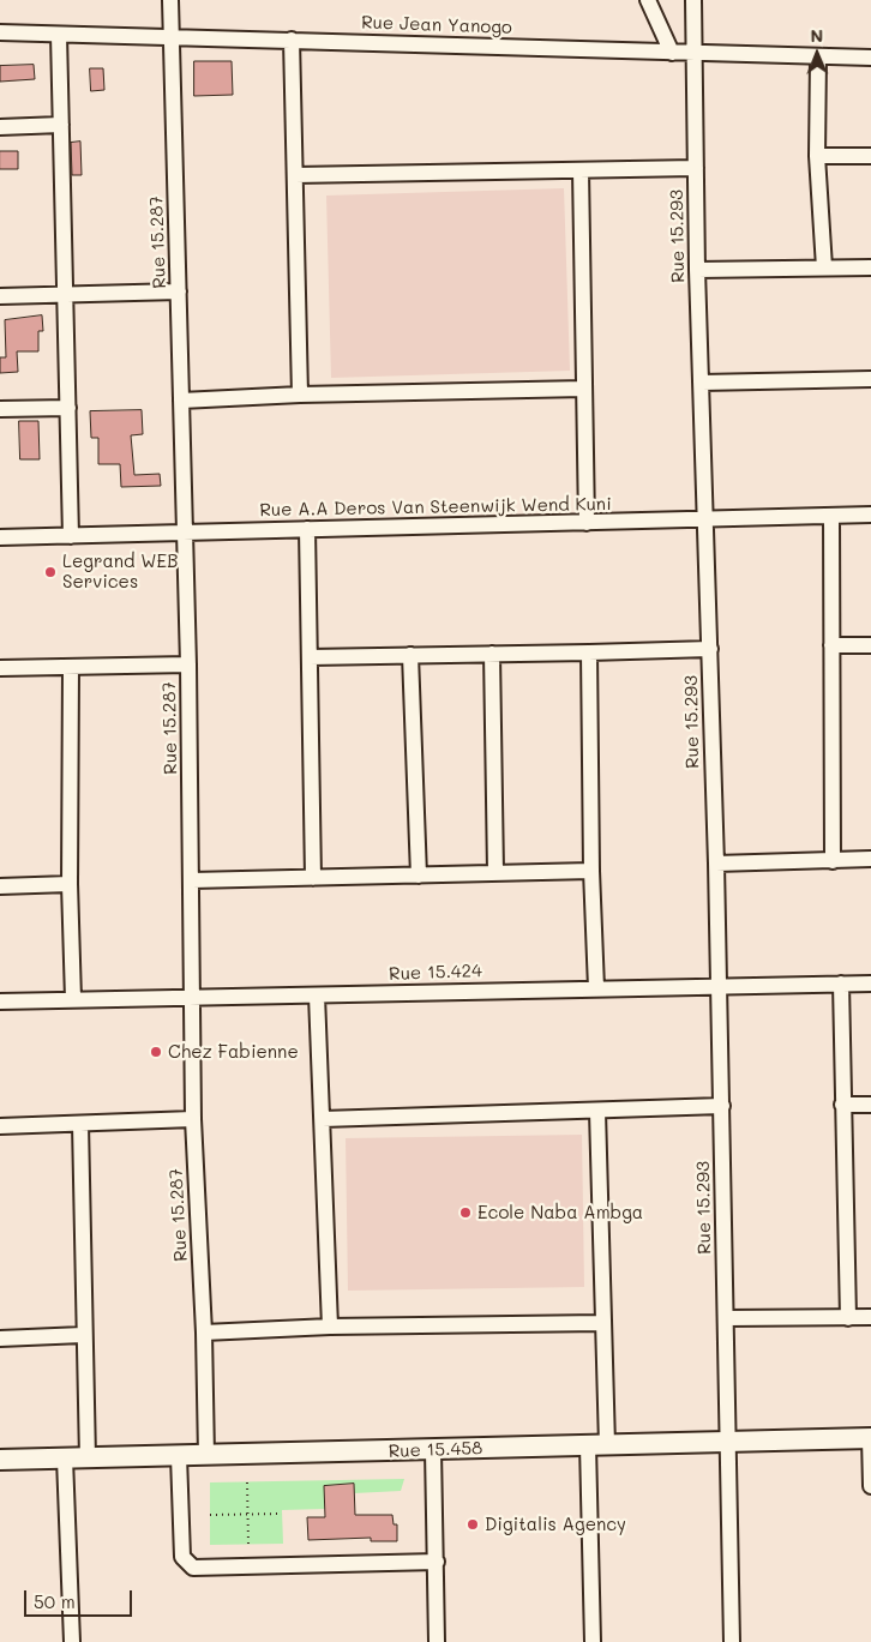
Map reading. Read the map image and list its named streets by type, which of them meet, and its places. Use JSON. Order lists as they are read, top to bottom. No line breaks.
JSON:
{"streets":{"main road":["Rue 15.458"],"street":["Rue Jean Yanogo","Rue 15.293","Rue 15.287","Rue A.A Deros Van Steenwijk Wend Kuni","Rue 15.424"]},"crossings":[["Rue Jean Yanogo","Rue 15.293"],["Rue Jean Yanogo","Rue 15.287"],["Rue 15.293","Rue A.A Deros Van Steenwijk Wend Kuni"],["Rue 15.293","Rue 15.424"],["Rue 15.293","Rue 15.458"],["Rue 15.287","Rue A.A Deros Van Steenwijk Wend Kuni"],["Rue 15.287","Rue 15.424"],["Rue 15.287","Rue 15.458"]],"places":["Legrand WEB Services","Chez Fabienne","Ecole Naba Ambga","Digitalis Agency"],"scale_bar":"50 m","north":"top"}
